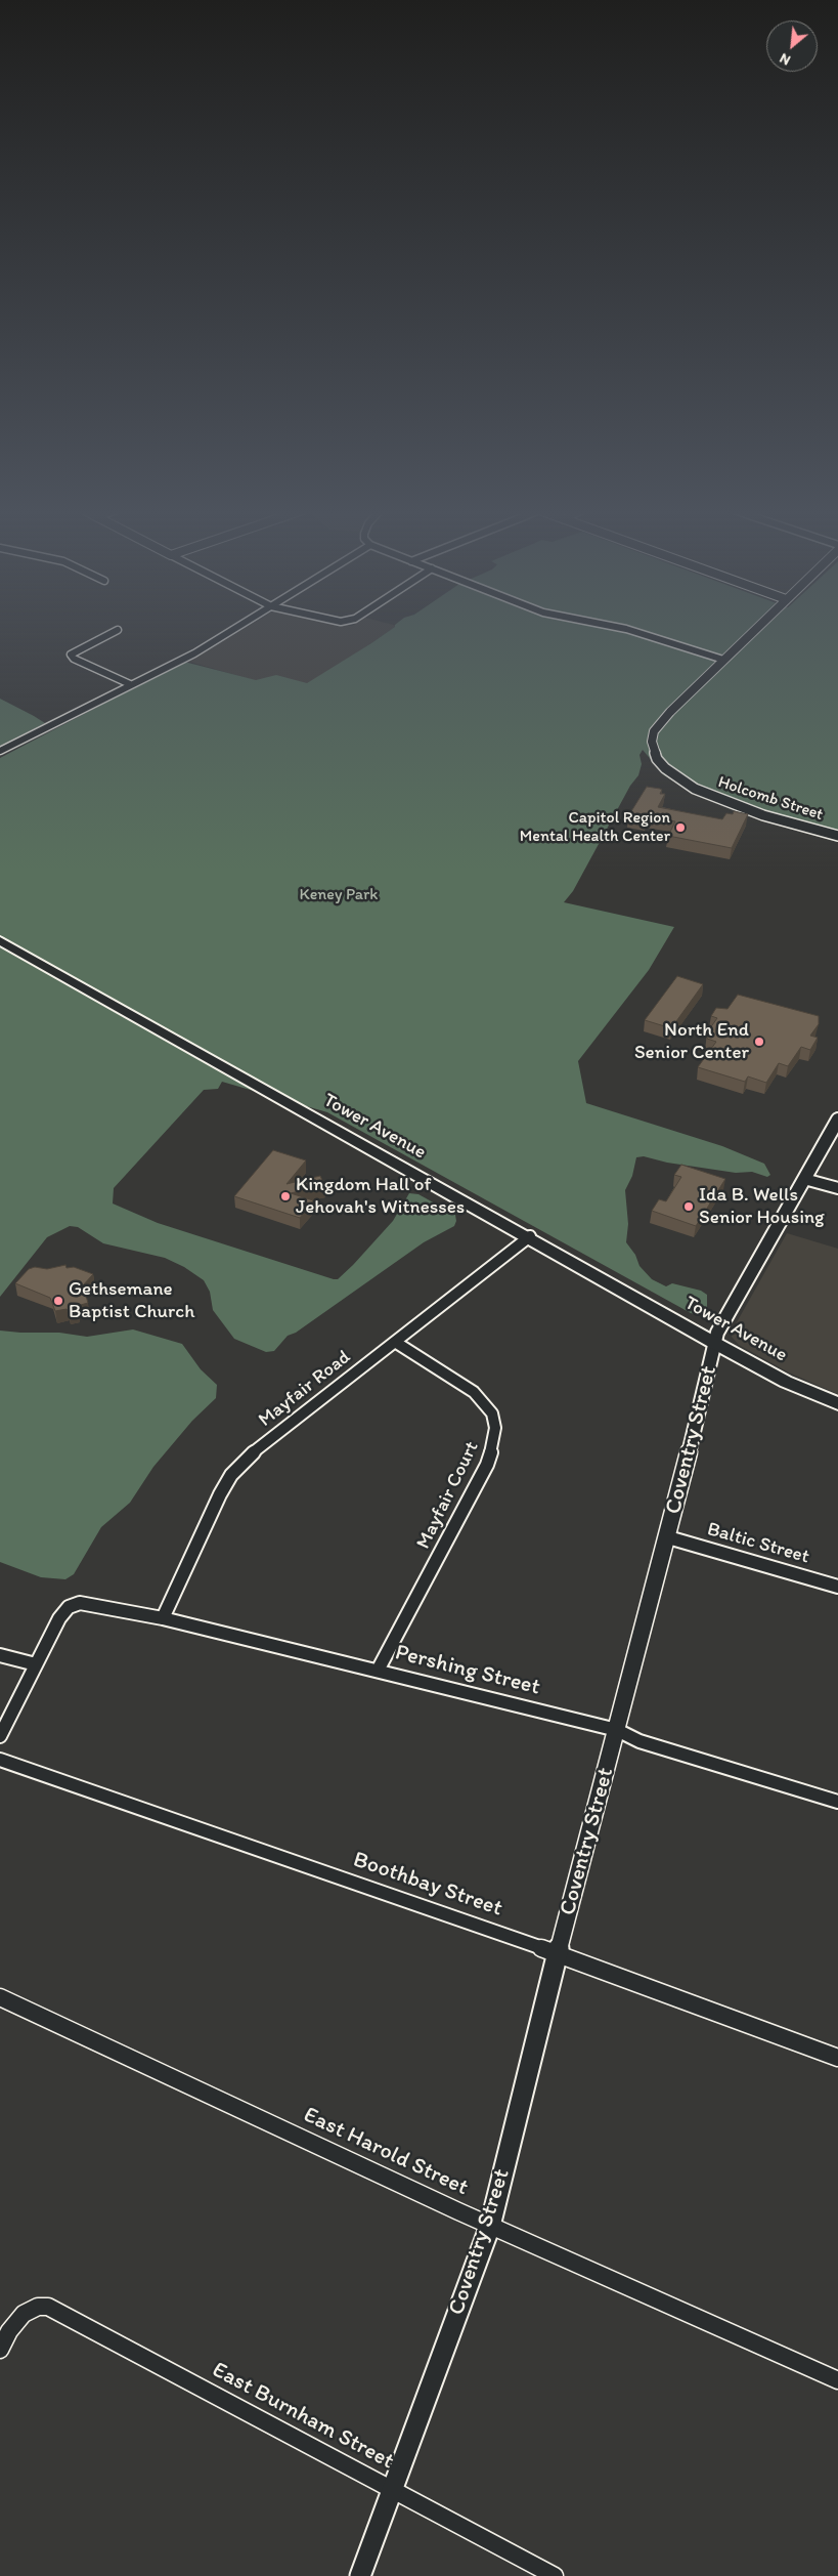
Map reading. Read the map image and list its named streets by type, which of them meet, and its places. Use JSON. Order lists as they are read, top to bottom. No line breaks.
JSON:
{"streets":{"main road":["Tower Avenue"],"street":["Holcomb Street","Mayfair Road","Coventry Street","Mayfair Court","Baltic Street","Pershing Street","Boothbay Street","East Harold Street","East Burnham Street"]},"crossings":[["Tower Avenue","Mayfair Road"],["Tower Avenue","Coventry Street"],["Mayfair Road","Mayfair Court"],["Mayfair Road","Pershing Street"],["Coventry Street","Baltic Street"],["Coventry Street","Pershing Street"],["Coventry Street","Boothbay Street"],["Coventry Street","East Harold Street"],["Coventry Street","East Burnham Street"],["Mayfair Court","Pershing Street"]],"parks":["Keney Park"],"places":["Capitol Region Mental Health Center","North End Senior Center","Kingdom Hall of Jehovah's Witnesses","Ida B. Wells Senior Housing","Gethsemane Baptist Church"],"north":"bottom left"}
